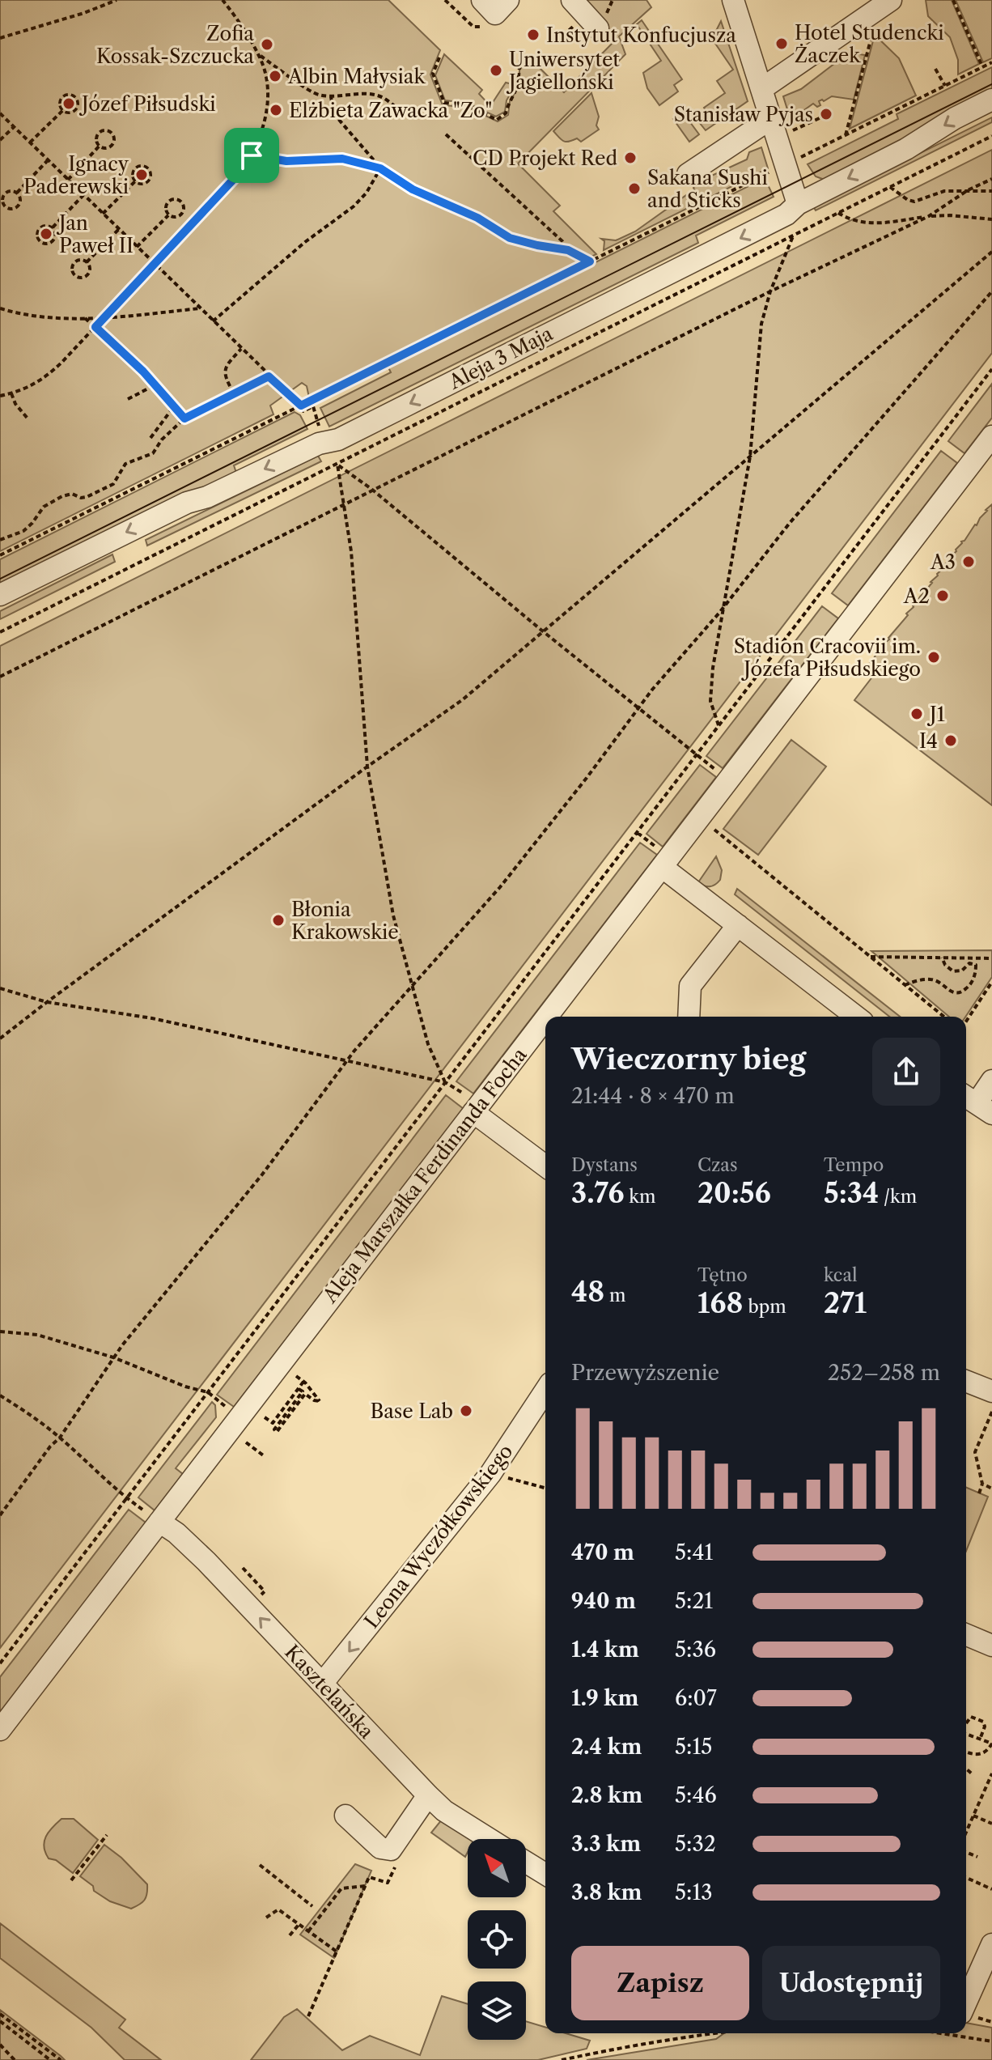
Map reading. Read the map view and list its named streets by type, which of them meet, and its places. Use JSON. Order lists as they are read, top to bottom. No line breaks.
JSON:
{"streets":{"street":["Aleja 3 Maja","Aleja Marszałka Ferdinanda Focha","Leona Wyczółkowskiego","Kasztelańska"]},"crossings":[["Aleja Marszałka Ferdinanda Focha","Kasztelańska"],["Leona Wyczółkowskiego","Kasztelańska"]],"one_way":["Aleja 3 Maja","Leona Wyczółkowskiego","Kasztelańska"],"places":["Instytut Konfucjusza","Hotel Studencki Żaczek","Zofia Kossak-Szczucka","Uniwersytet Jagielloński","Albin Małysiak","Józef Piłsudski","Elżbieta Zawacka \"Zo\"","Stanisław Pyjas","CD Projekt Red","Ignacy Paderewski","Sakana Sushi and Sticks","Jan Paweł II","A3","A2","Stadion Cracovii im. Józefa Piłsudskiego","J1","I4","Błonia Krakowskie","Base Lab"],"north":"top left","page":{"heading":["Wieczorny bieg","21:44 · 8 × 470 m"],"stats":[["Dystans","3.76 km"],["Czas","20:56"],["Tempo","5:34 /km"],["48 m"],["Tętno","168 bpm"],["kcal","271"]],"chart":["Przewyższenie","252–258 m"],"list":[{"name":"470 m","note":"5:41"},{"name":"940 m","note":"5:21"},{"name":"1.4 km","note":"5:36"},{"name":"1.9 km","note":"6:07"},{"name":"2.4 km","note":"5:15"},{"name":"2.8 km","note":"5:46"},{"name":"3.3 km","note":"5:32"},{"name":"3.8 km","note":"5:13"}],"buttons":["Zapisz","Udostępnij"]}}
